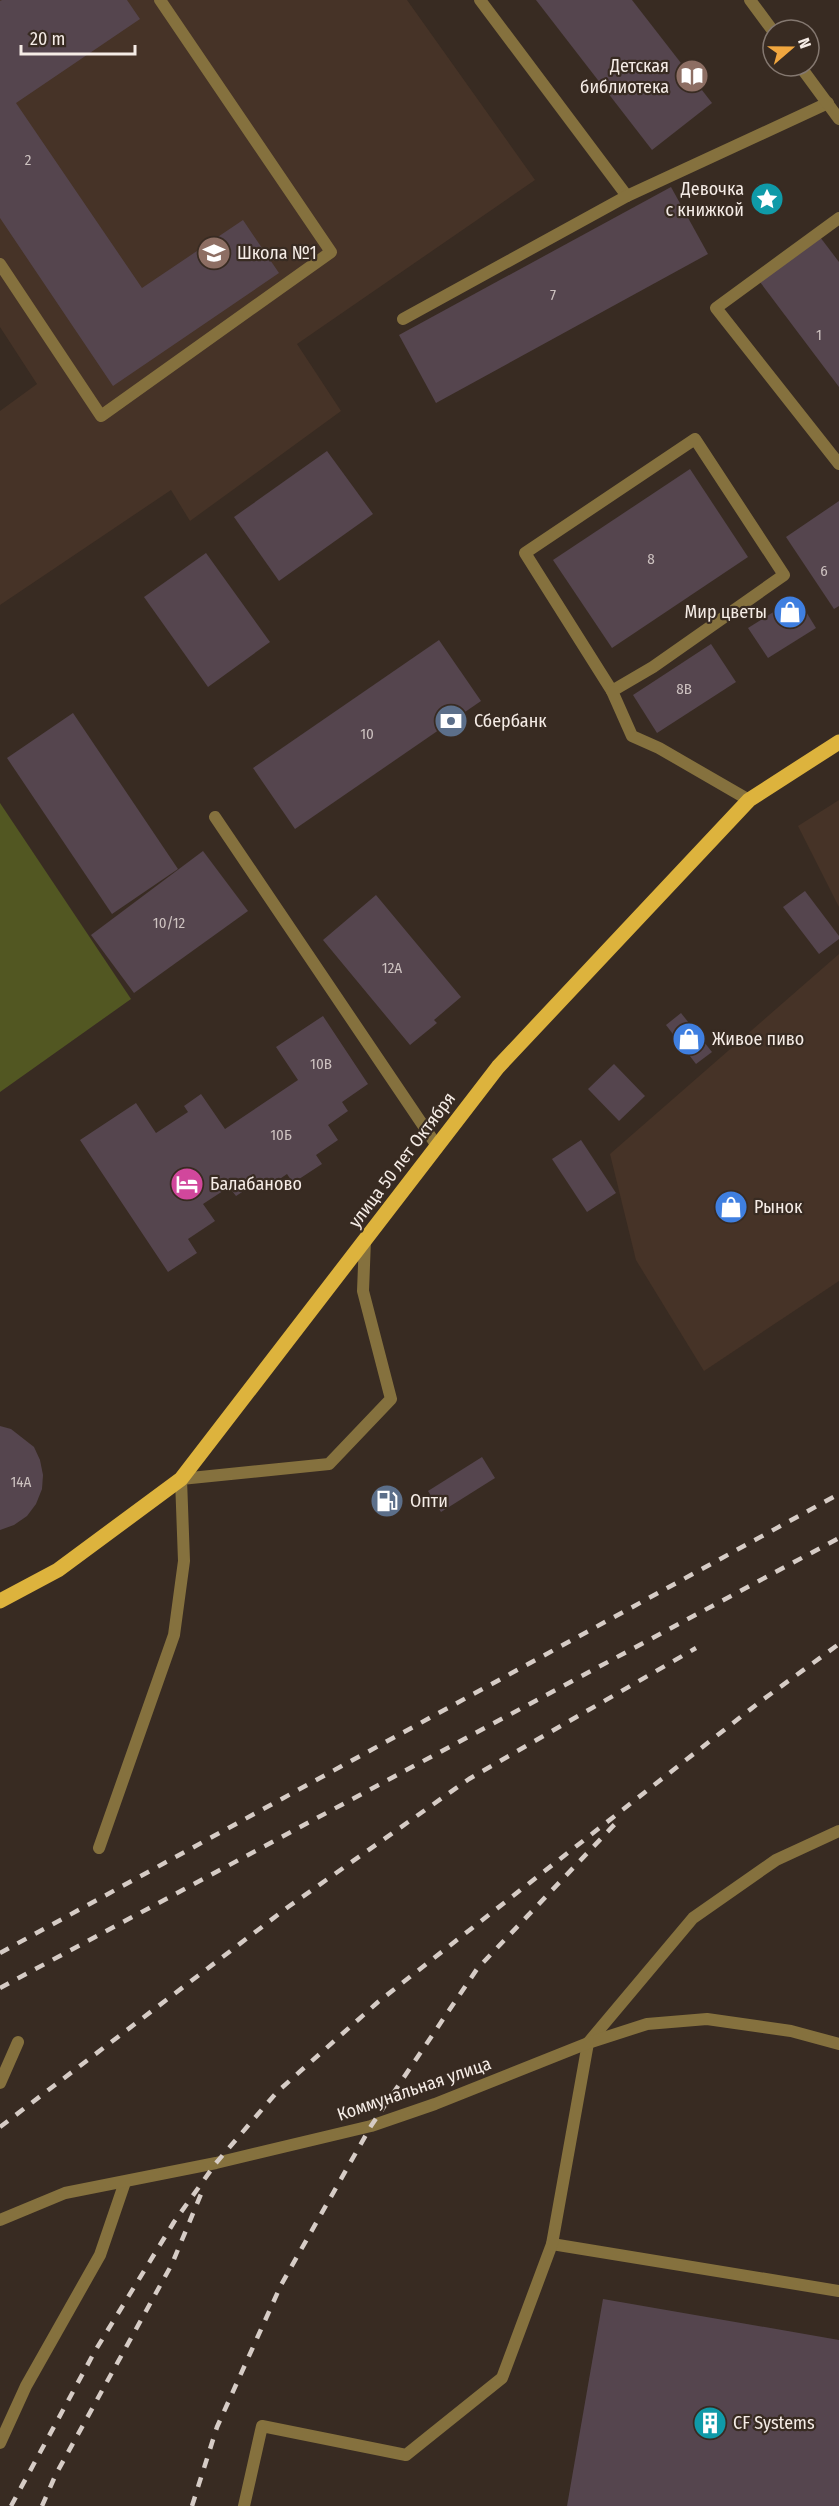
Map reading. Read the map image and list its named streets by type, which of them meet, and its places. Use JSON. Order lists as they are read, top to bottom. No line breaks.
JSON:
{"streets":{"main road":["улица 50 лет Октября"],"street":["Коммунальная улица"]},"places":{"library":["Детская библиотека"],"place":["Девочка с книжкой"],"school or university":["Школа №1"],"shop":["Мир цветы","Живое пиво","Рынок"],"bank":["Сбербанк"],"hotel":["Балабаново"],"fuel station":["Опти"],"building":["CF Systems"]},"house_numbers":["2","7","1","8","6","8В","10","10/12","12А","10В","10Б","14А"],"scale_bar":"20 m","north":"right"}
